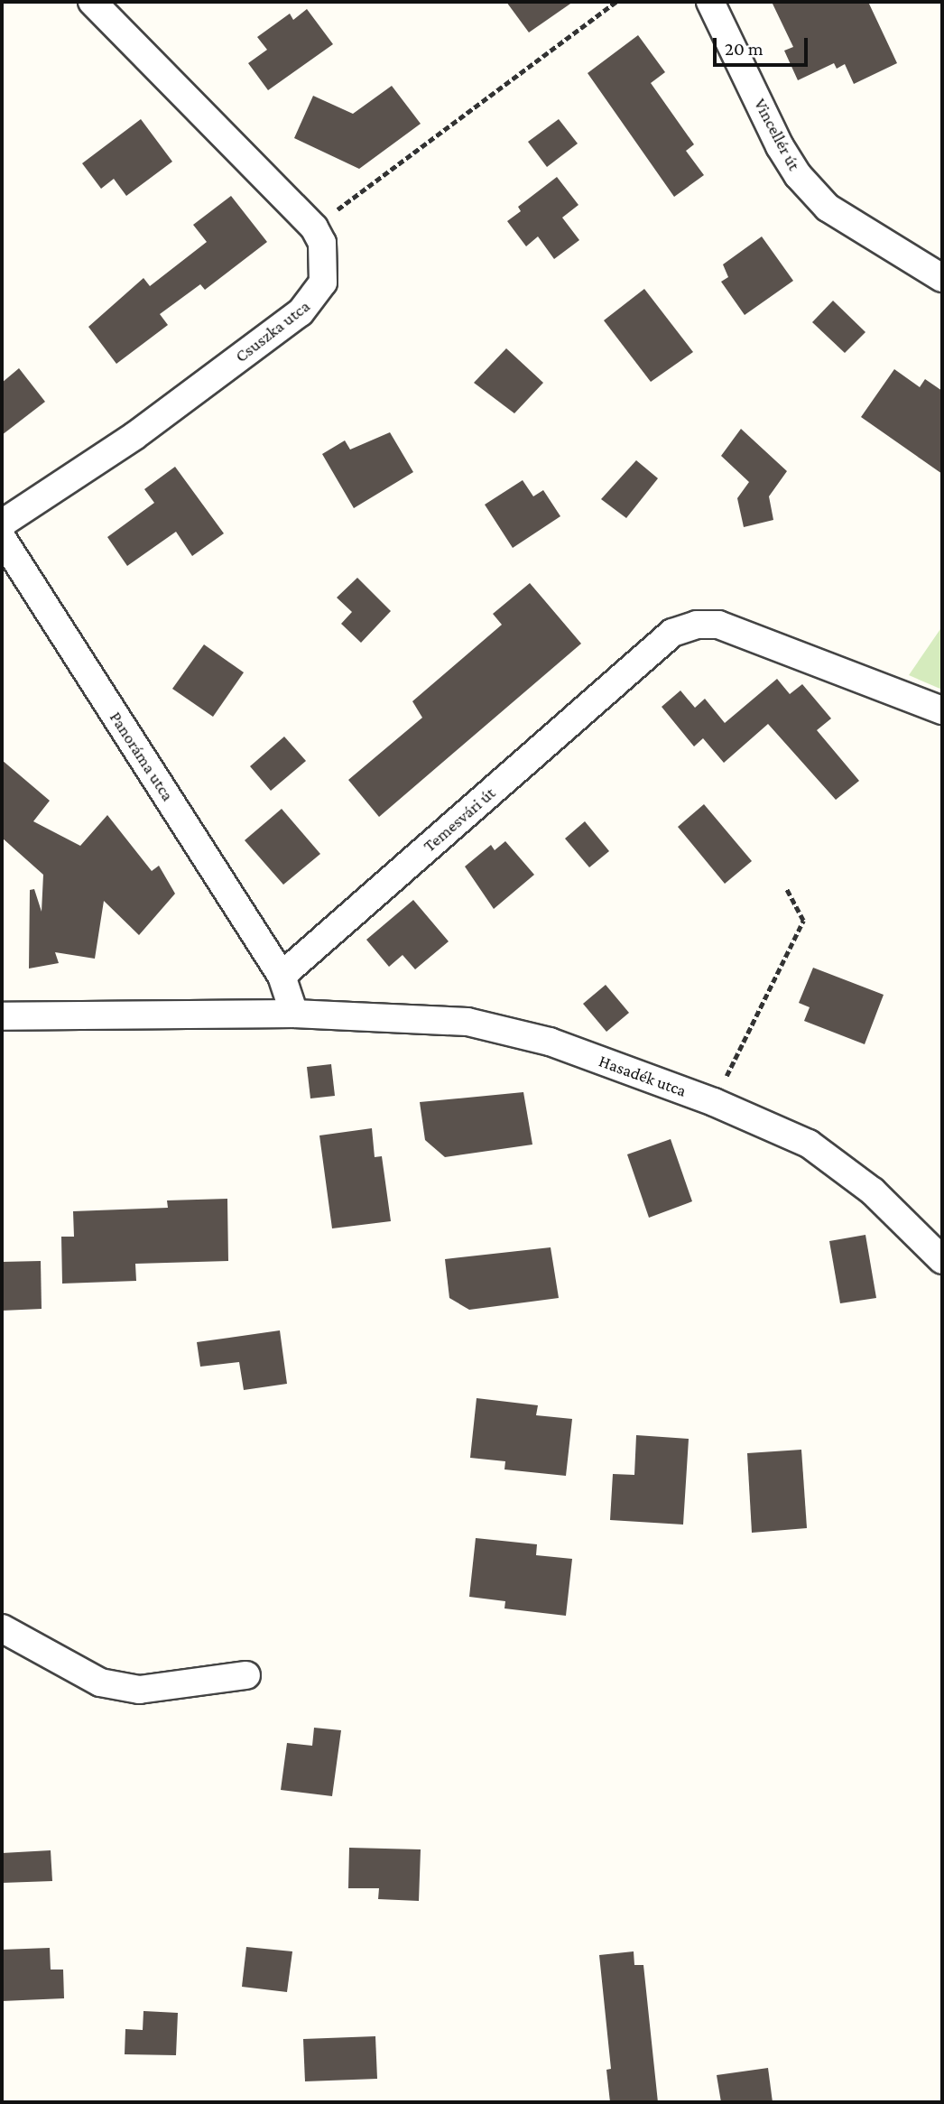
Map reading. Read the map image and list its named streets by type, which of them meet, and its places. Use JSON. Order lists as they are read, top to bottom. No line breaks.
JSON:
{"streets":{"street":["Vincellér út","Csuszka utca","Panoráma utca","Temesvári út","Hasadék utca"]},"crossings":[["Panoráma utca","Temesvári út"]],"scale_bar":"20 m"}
